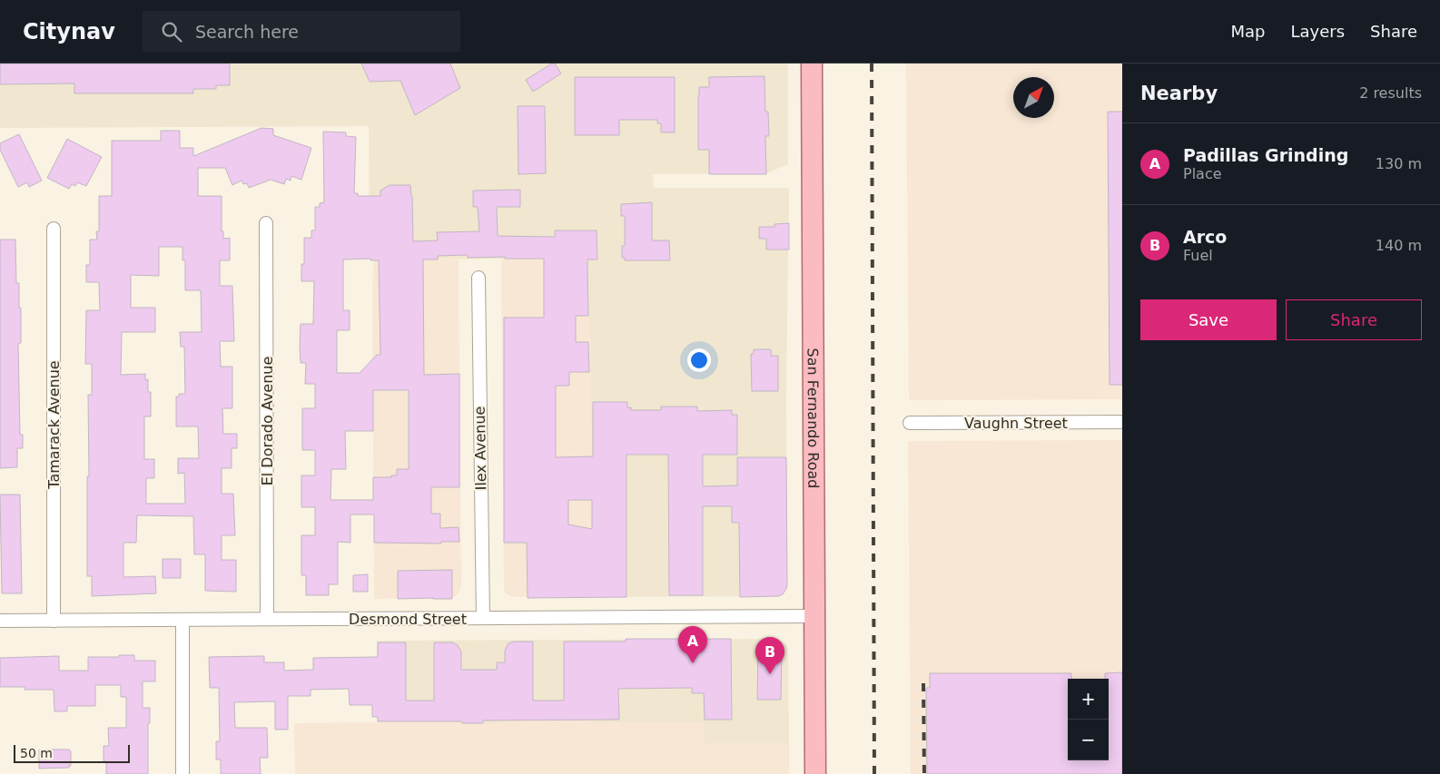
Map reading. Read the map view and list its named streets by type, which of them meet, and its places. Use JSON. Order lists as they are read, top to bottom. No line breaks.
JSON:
{"streets":{"main road":["San Fernando Road"],"street":["El Dorado Avenue","Vaughn Street","Tamarack Avenue","Ilex Avenue","Desmond Street"]},"crossings":[["San Fernando Road","Desmond Street"],["El Dorado Avenue","Desmond Street"],["Tamarack Avenue","Desmond Street"],["Ilex Avenue","Desmond Street"]],"scale_bar":"50 m","north":"top right","page":{"header":"Citynav","search":"Search here","nav":["Map","Layers","Share"],"heading":["Nearby","2 results"],"list":[{"mark":"A","name":"Padillas Grinding","note":"Place","value":"130 m"},{"mark":"B","name":"Arco","note":"Fuel","value":"140 m"}],"buttons":["Save","Share"],"pins":["A","B"],"map_buttons":["+","−"],"scale":"50 m"}}
